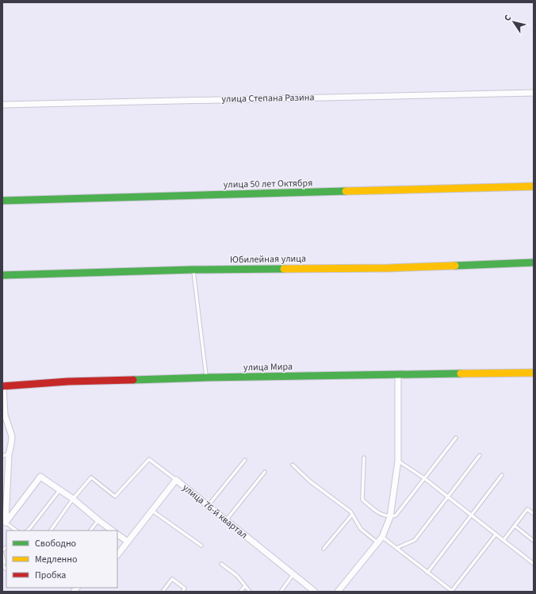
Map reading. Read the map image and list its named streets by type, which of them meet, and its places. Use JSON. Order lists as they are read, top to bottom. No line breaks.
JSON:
{"streets":{"street":["улица Степана Разина","улица 50 лет Октября","Юбилейная улица","улица Мира","улица 76-й квартал"]},"legend":["Свободно","Медленно","Пробка"],"north":"top left"}
